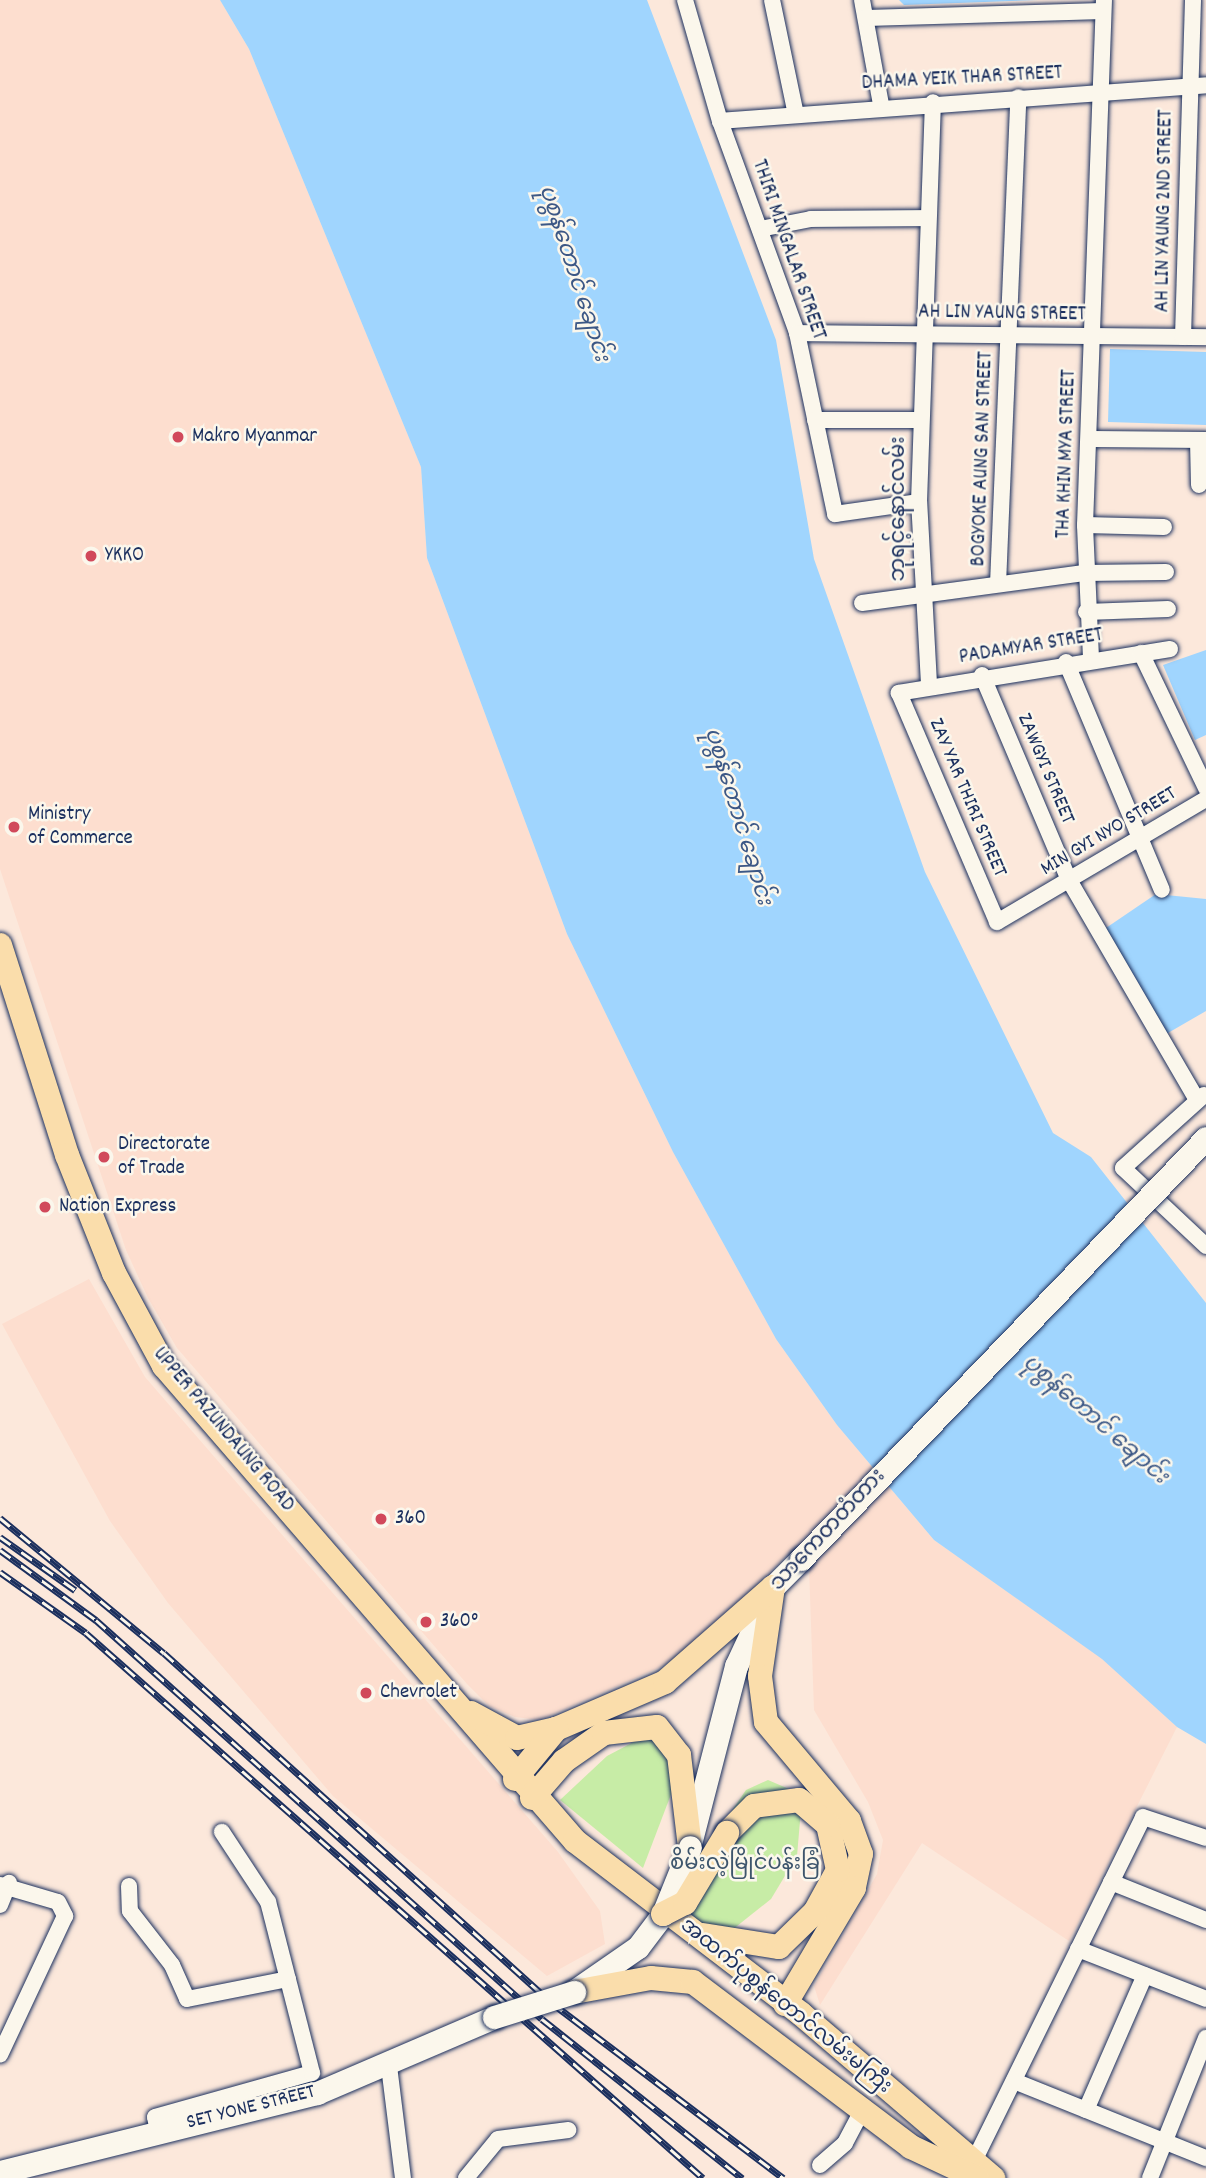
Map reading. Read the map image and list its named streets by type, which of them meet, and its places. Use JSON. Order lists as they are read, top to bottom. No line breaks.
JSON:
{"streets":{"main road":["UPPER PAZUNDAUNG ROAD","သာကေတတံတား","အထက်ပုစွန်တောင်လမ်းမကြီး","SET YONE STREET"],"street":["DHAMA YEIK THAR STREET","AH LIN YAUNG 2ND STREET","THIRI MINGALAR STREET","AH LIN YAUNG STREET","THA KHIN MYA STREET","BOGYOKE AUNG SAN STREET","ဘုရင့်နောင်လမ်း","PADAMYAR STREET","ZAWGYI STREET","ZAY YAR THIRI STREET","MIN GYI NYO STREET"]},"crossings":[["DHAMA YEIK THAR STREET","AH LIN YAUNG 2ND STREET"],["DHAMA YEIK THAR STREET","THIRI MINGALAR STREET"],["DHAMA YEIK THAR STREET","THA KHIN MYA STREET"],["DHAMA YEIK THAR STREET","BOGYOKE AUNG SAN STREET"],["DHAMA YEIK THAR STREET","ဘုရင့်နောင်လမ်း"],["AH LIN YAUNG 2ND STREET","AH LIN YAUNG STREET"],["THIRI MINGALAR STREET","AH LIN YAUNG STREET"],["THIRI MINGALAR STREET","ဘုရင့်နောင်လမ်း"],["AH LIN YAUNG STREET","THA KHIN MYA STREET"],["AH LIN YAUNG STREET","BOGYOKE AUNG SAN STREET"],["AH LIN YAUNG STREET","ဘုရင့်နောင်လမ်း"],["THA KHIN MYA STREET","PADAMYAR STREET"],["ဘုရင့်နောင်လမ်း","PADAMYAR STREET"],["PADAMYAR STREET","ZAWGYI STREET"],["PADAMYAR STREET","ZAY YAR THIRI STREET"],["ZAWGYI STREET","MIN GYI NYO STREET"],["ZAY YAR THIRI STREET","MIN GYI NYO STREET"],["UPPER PAZUNDAUNG ROAD","အထက်ပုစွန်တောင်လမ်းမကြီး"],["သာကေတတံတား","SET YONE STREET"]],"water":["ပုစွန်တောင် ချောင်း"],"parks":["စိမ်းလဲ့မြိုင်ပန်းခြံ"],"places":["Makro Myanmar","YKKO","Ministry of Commerce","Directorate of Trade","Nation Express","360","360°","Chevrolet"]}
